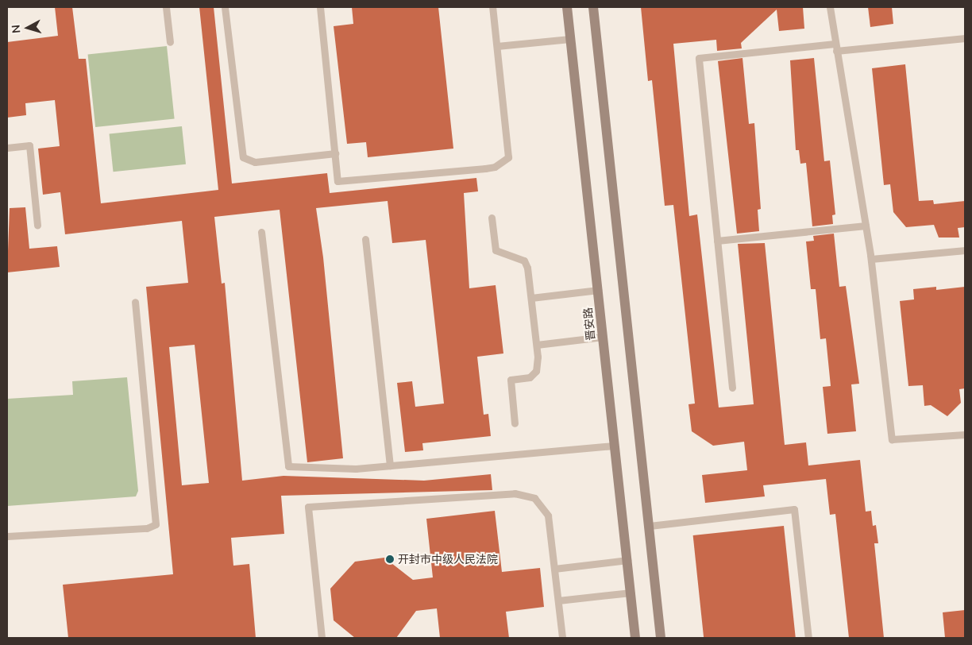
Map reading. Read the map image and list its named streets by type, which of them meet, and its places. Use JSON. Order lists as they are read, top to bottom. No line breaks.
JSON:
{"streets":{"main road":["晋安路"]},"places":["开封市中级人民法院"],"north":"left"}
